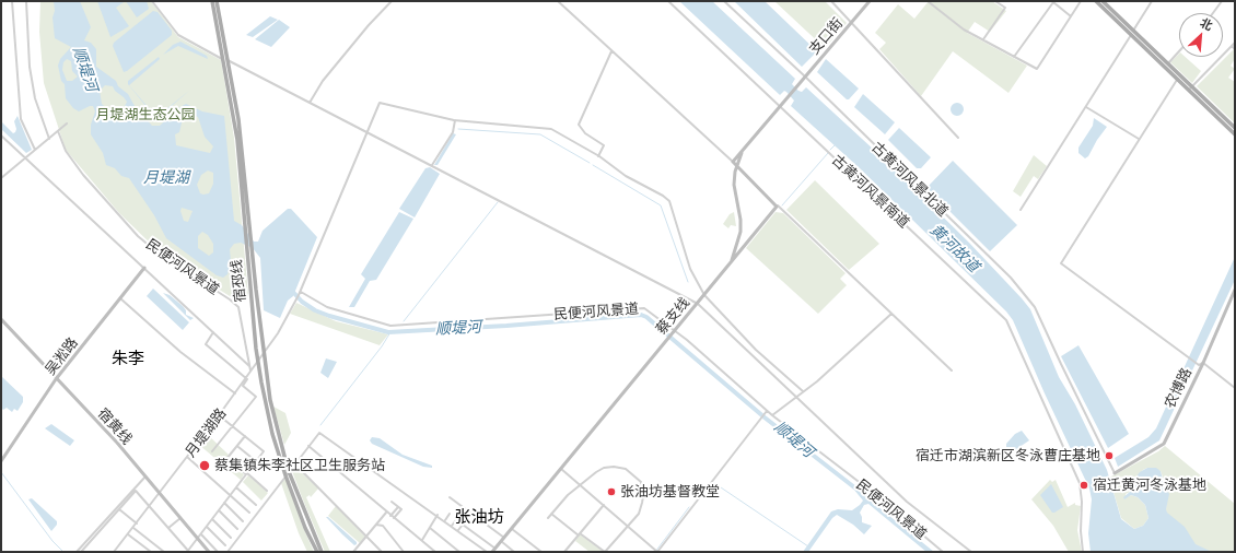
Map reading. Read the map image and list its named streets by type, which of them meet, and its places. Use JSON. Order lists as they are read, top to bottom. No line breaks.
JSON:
{"streets":{"main road":["宿邳线"],"street":["支口街","古黄河风景北道","古黄河风景南道","民便河风景道","蔡支线","吴淞路","农博路","宿黄线","月堤湖路"]},"crossings":[["支口街","古黄河风景北道"],["支口街","古黄河风景南道"],["古黄河风景北道","农博路"],["民便河风景道","蔡支线"],["民便河风景道","月堤湖路"],["宿邳线","月堤湖路"],["吴淞路","宿黄线"],["宿黄线","月堤湖路"]],"districts":["朱李","张油坊"],"water":["顺堤河","月堤湖","黄河故道"],"parks":["月堤湖生态公园"],"places":["宿迁市湖滨新区冬泳曹庄基地","蔡集镇朱李社区卫生服务站","宿迁黄河冬泳基地","张油坊基督教堂"],"north":"top right"}
